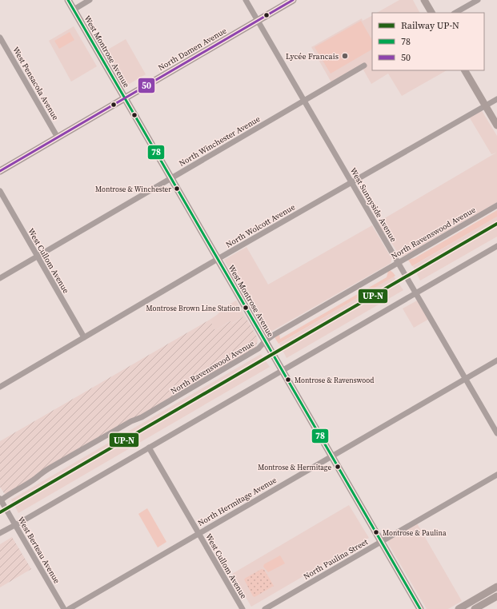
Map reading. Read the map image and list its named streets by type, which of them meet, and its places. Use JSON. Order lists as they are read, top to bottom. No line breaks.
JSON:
{"streets":{"main road":["North Damen Avenue","West Montrose Avenue"],"street":["West Pensacola Avenue","North Winchester Avenue","West Sunnyside Avenue","North Wolcott Avenue","North Ravenswood Avenue","West Cullom Avenue","North Hermitage Avenue","West Berteau Avenue","North Paulina Street"]},"crossings":[["North Damen Avenue","West Montrose Avenue"],["North Damen Avenue","West Pensacola Avenue"],["North Damen Avenue","West Sunnyside Avenue"],["West Montrose Avenue","North Winchester Avenue"],["West Montrose Avenue","North Wolcott Avenue"],["West Montrose Avenue","North Ravenswood Avenue"],["West Montrose Avenue","North Hermitage Avenue"],["West Montrose Avenue","North Paulina Street"],["North Winchester Avenue","West Sunnyside Avenue"],["North Winchester Avenue","West Cullom Avenue"],["West Sunnyside Avenue","North Wolcott Avenue"],["West Sunnyside Avenue","North Ravenswood Avenue"],["West Sunnyside Avenue","North Hermitage Avenue"],["North Wolcott Avenue","West Cullom Avenue"],["North Ravenswood Avenue","West Berteau Avenue"],["West Cullom Avenue","North Hermitage Avenue"]],"places":["Lycée Francais","Montrose & Winchester","Montrose Brown Line Station","Montrose & Ravenswood","Montrose & Hermitage","Montrose & Paulina"],"lines":["transit line 78","transit line 50","rail line UP-N"],"legend":["Railway UP-N","78","50"]}
